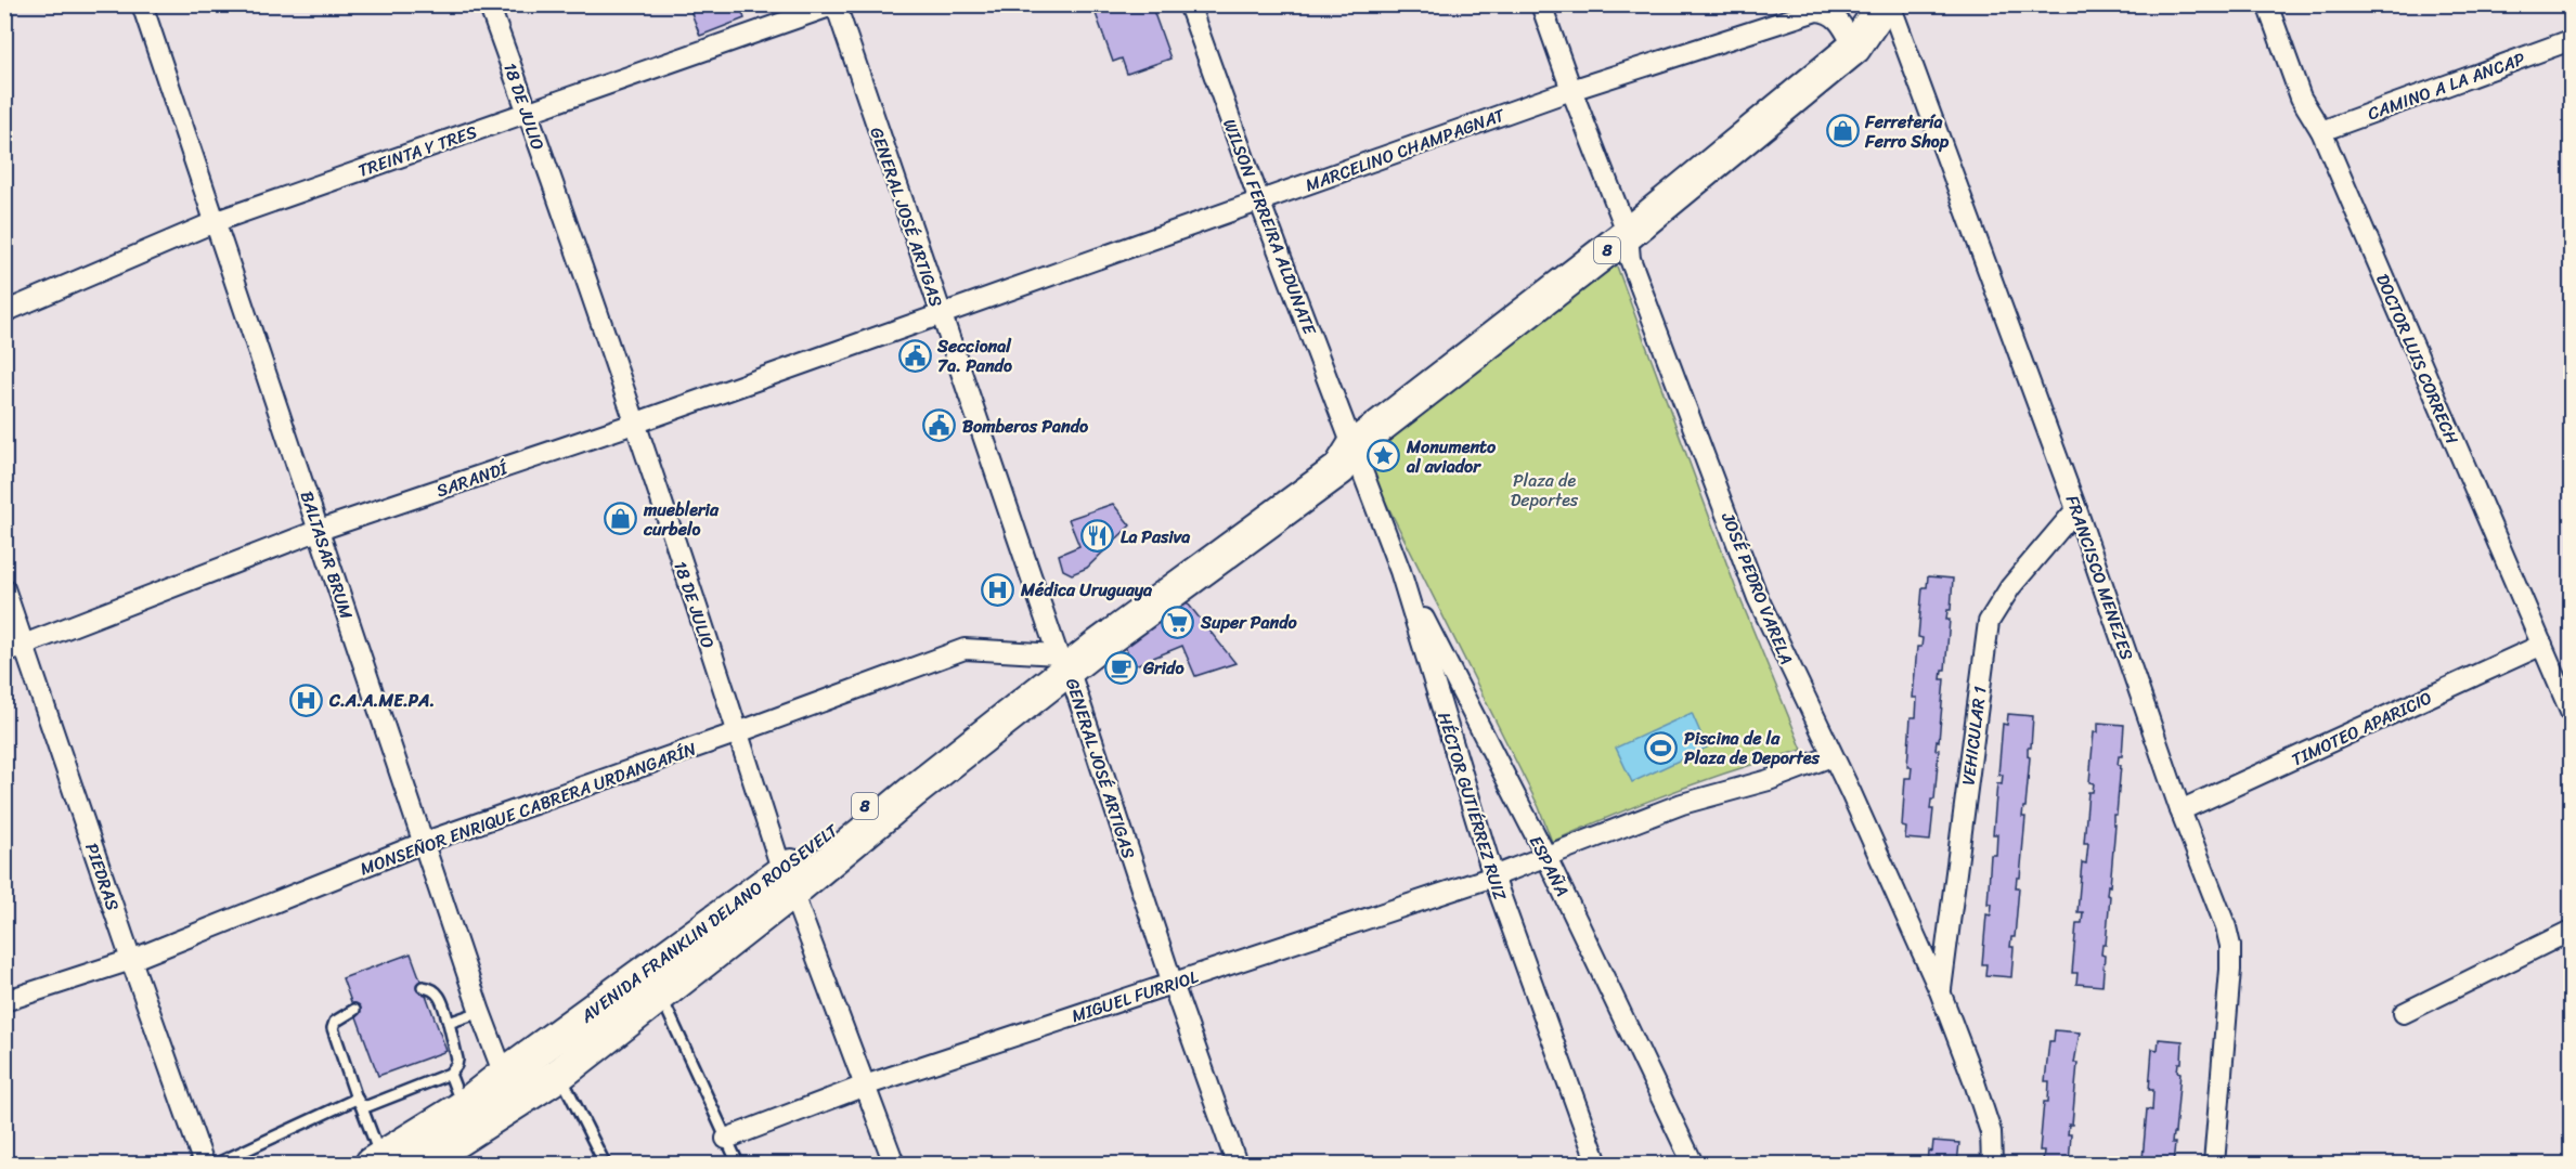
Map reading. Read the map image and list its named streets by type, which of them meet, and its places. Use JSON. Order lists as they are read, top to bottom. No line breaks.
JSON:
{"streets":{"highway":["8","AVENIDA FRANKLIN DELANO ROOSEVELT"],"street":["CAMINO A LA ANCAP","18 DE JULIO","MARCELINO CHAMPAGNAT","TREINTA Y TRES","GENERAL JOSÉ ARTIGAS","WILSON FERREIRA ALDUNATE","DOCTOR LUIS CORRECH","SARANDÍ","BALTASAR BRUM","FRANCISCO MENEZES","JOSÉ PEDRO VARELA","TIMOTEO APARICIO","VEHICULAR 1","HÉCTOR GUTIÉRREZ RUIZ","MONSEÑOR ENRIQUE CABRERA URDANGARÍN","ESPAÑA","PIEDRAS","MIGUEL FURRIOL"]},"crossings":[["CAMINO A LA ANCAP","DOCTOR LUIS CORRECH"],["18 DE JULIO","TREINTA Y TRES"],["18 DE JULIO","SARANDÍ"],["18 DE JULIO","MONSEÑOR ENRIQUE CABRERA URDANGARÍN"],["18 DE JULIO","AVENIDA FRANKLIN DELANO ROOSEVELT"],["18 DE JULIO","MIGUEL FURRIOL"],["MARCELINO CHAMPAGNAT","GENERAL JOSÉ ARTIGAS"],["MARCELINO CHAMPAGNAT","WILSON FERREIRA ALDUNATE"],["MARCELINO CHAMPAGNAT","SARANDÍ"],["MARCELINO CHAMPAGNAT","JOSÉ PEDRO VARELA"],["MARCELINO CHAMPAGNAT","AVENIDA FRANKLIN DELANO ROOSEVELT"],["TREINTA Y TRES","GENERAL JOSÉ ARTIGAS"],["TREINTA Y TRES","BALTASAR BRUM"],["GENERAL JOSÉ ARTIGAS","SARANDÍ"],["GENERAL JOSÉ ARTIGAS","MONSEÑOR ENRIQUE CABRERA URDANGARÍN"],["GENERAL JOSÉ ARTIGAS","AVENIDA FRANKLIN DELANO ROOSEVELT"],["GENERAL JOSÉ ARTIGAS","MIGUEL FURRIOL"],["WILSON FERREIRA ALDUNATE","HÉCTOR GUTIÉRREZ RUIZ"],["WILSON FERREIRA ALDUNATE","AVENIDA FRANKLIN DELANO ROOSEVELT"],["DOCTOR LUIS CORRECH","TIMOTEO APARICIO"],["SARANDÍ","BALTASAR BRUM"],["SARANDÍ","PIEDRAS"],["BALTASAR BRUM","MONSEÑOR ENRIQUE CABRERA URDANGARÍN"],["BALTASAR BRUM","AVENIDA FRANKLIN DELANO ROOSEVELT"],["FRANCISCO MENEZES","TIMOTEO APARICIO"],["FRANCISCO MENEZES","VEHICULAR 1"],["JOSÉ PEDRO VARELA","VEHICULAR 1"],["JOSÉ PEDRO VARELA","AVENIDA FRANKLIN DELANO ROOSEVELT"],["JOSÉ PEDRO VARELA","MIGUEL FURRIOL"],["HÉCTOR GUTIÉRREZ RUIZ","ESPAÑA"],["HÉCTOR GUTIÉRREZ RUIZ","AVENIDA FRANKLIN DELANO ROOSEVELT"],["HÉCTOR GUTIÉRREZ RUIZ","MIGUEL FURRIOL"],["MONSEÑOR ENRIQUE CABRERA URDANGARÍN","PIEDRAS"],["MONSEÑOR ENRIQUE CABRERA URDANGARÍN","AVENIDA FRANKLIN DELANO ROOSEVELT"],["ESPAÑA","MIGUEL FURRIOL"]],"parks":["Plaza de Deportes"],"places":{"shop":["Ferretería Ferro Shop","muebleria curbelo"],"public building":["Seccional 7a. Pando","Bomberos Pando"],"place":["Monumento al aviador"],"restaurant":["La Pasiva"],"hospital":["Médica Uruguaya","C.A.A.ME.PA."],"supermarket":["Super Pando"],"cafe":["Grido"],"sports":["Piscina de la Plaza de Deportes"]}}
